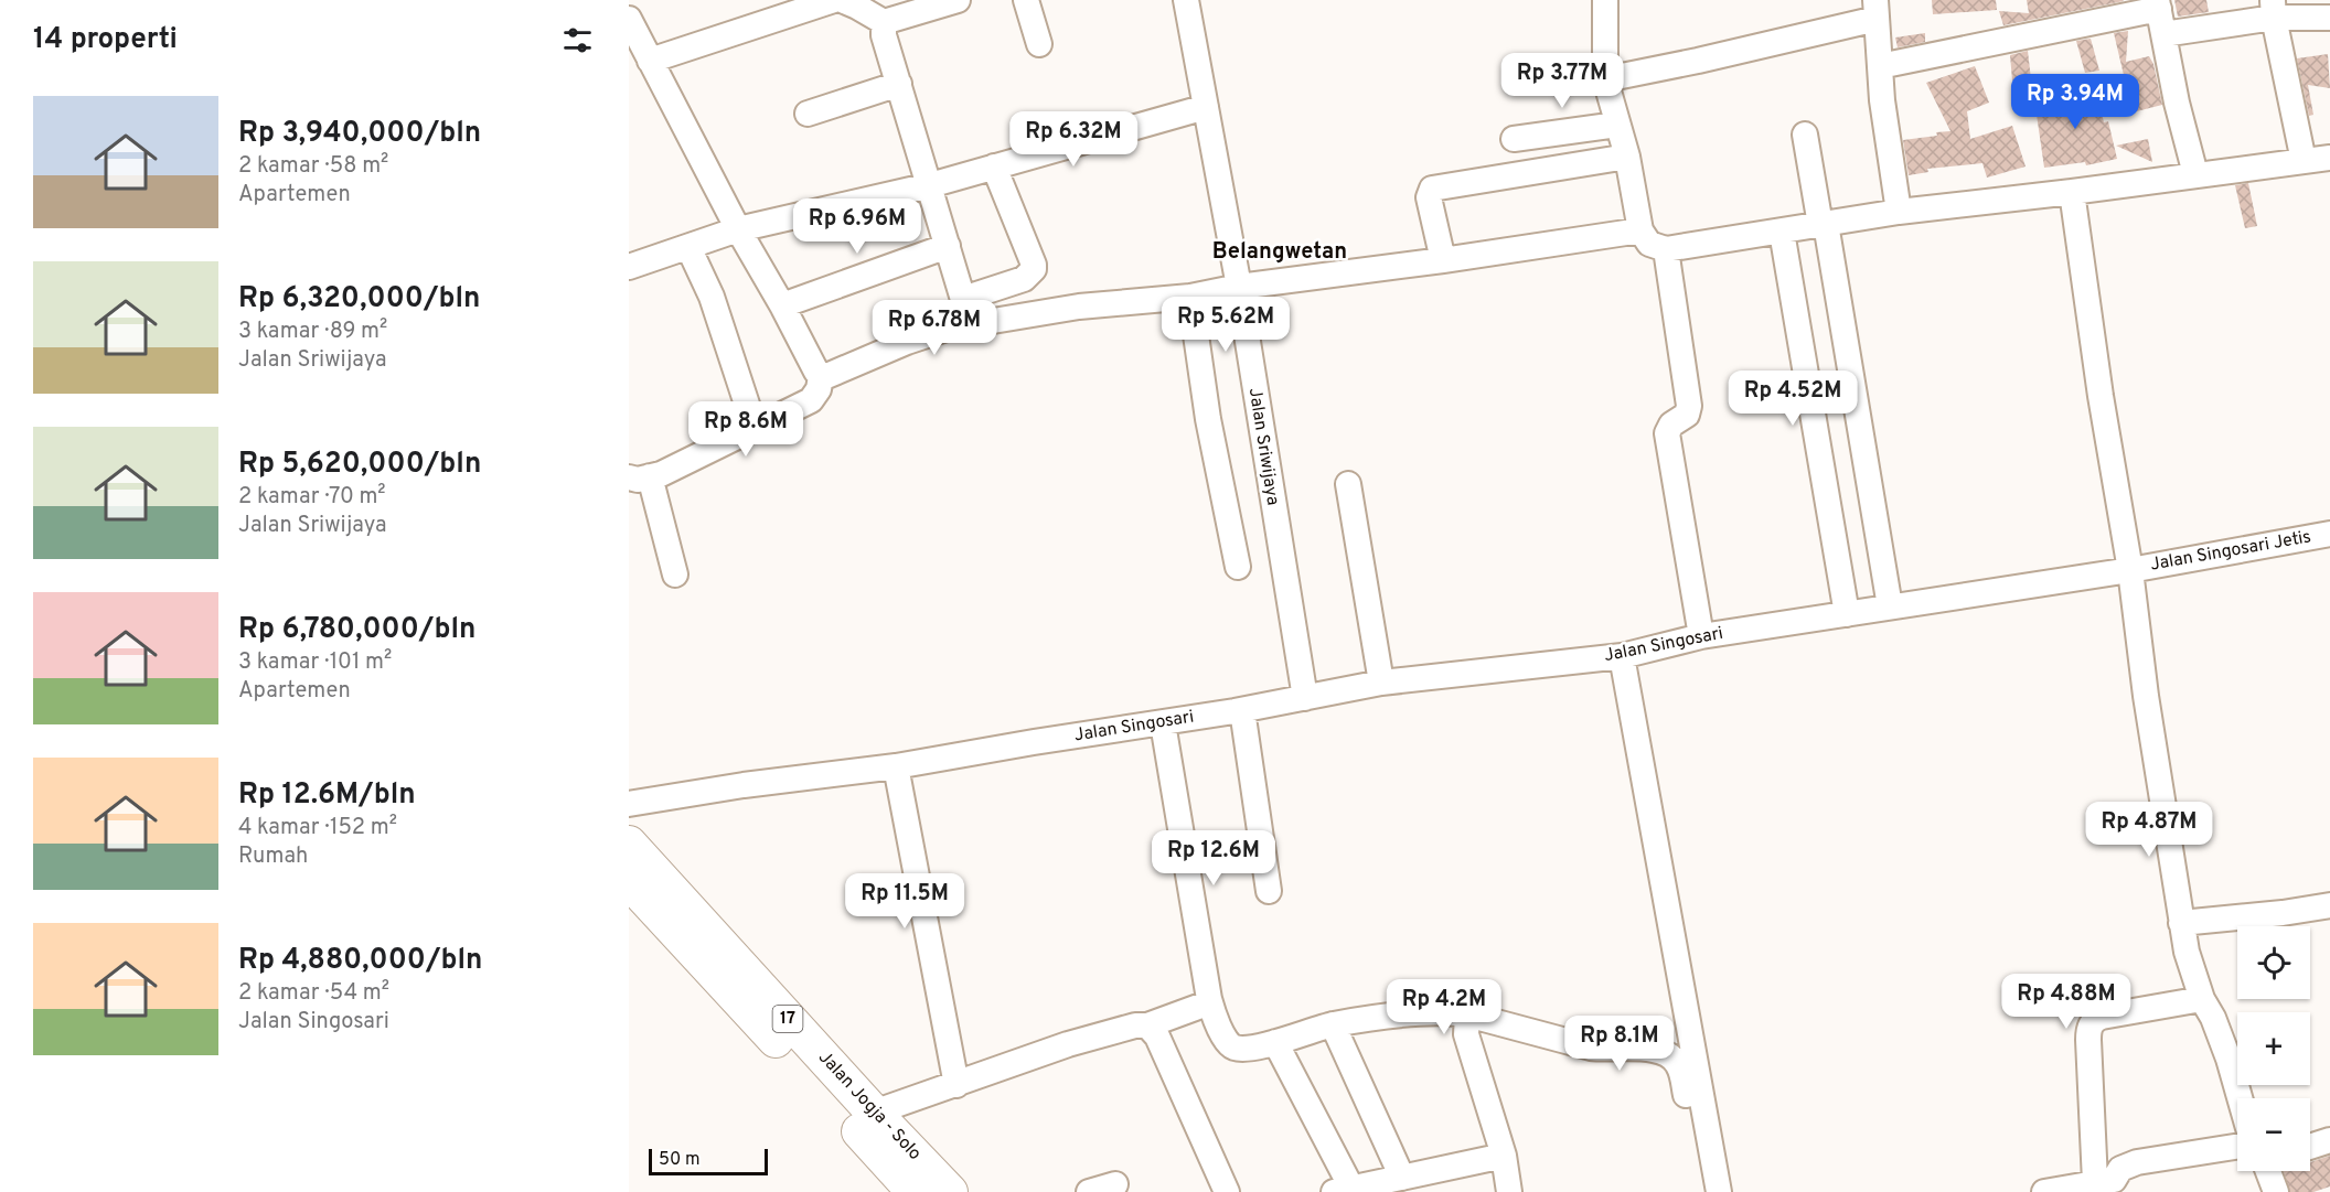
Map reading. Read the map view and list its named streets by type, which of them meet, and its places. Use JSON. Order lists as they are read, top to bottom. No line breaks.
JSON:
{"streets":{"highway":["17","Jalan Jogja - Solo"],"street":["Jalan Sriwijaya","Jalan Singosari Jetis","Jalan Singosari"]},"crossings":[["Jalan Sriwijaya","Jalan Singosari"],["Jalan Singosari Jetis","Jalan Singosari"]],"districts":["Belangwetan"],"scale_bar":"50 m","page":{"heading":"14 properti","price":["Rp 3.77M","Rp 3.94M","Rp 6.32M","Rp 6.96M","Rp 5.62M","Rp 6.78M","Rp 4.52M","Rp 8.6M","Rp 4.87M","Rp 12.6M","Rp 11.5M","Rp 4.88M","Rp 4.2M","Rp 8.1M"],"list":[{"name":"Rp 3,940,000/bln","note":"2 kamar · 58 m² · Apartemen"},{"name":"Rp 6,320,000/bln","note":"3 kamar · 89 m² · Jalan Sriwijaya"},{"name":"Rp 5,620,000/bln","note":"2 kamar · 70 m² · Jalan Sriwijaya"},{"name":"Rp 6,780,000/bln","note":"3 kamar · 101 m² · Apartemen"},{"name":"Rp 12.6M/bln","note":"4 kamar · 152 m² · Rumah"},{"name":"Rp 4,880,000/bln","note":"2 kamar · 54 m² · Jalan Singosari"}],"map_buttons":["+","−"],"scale":"50 m"}}
